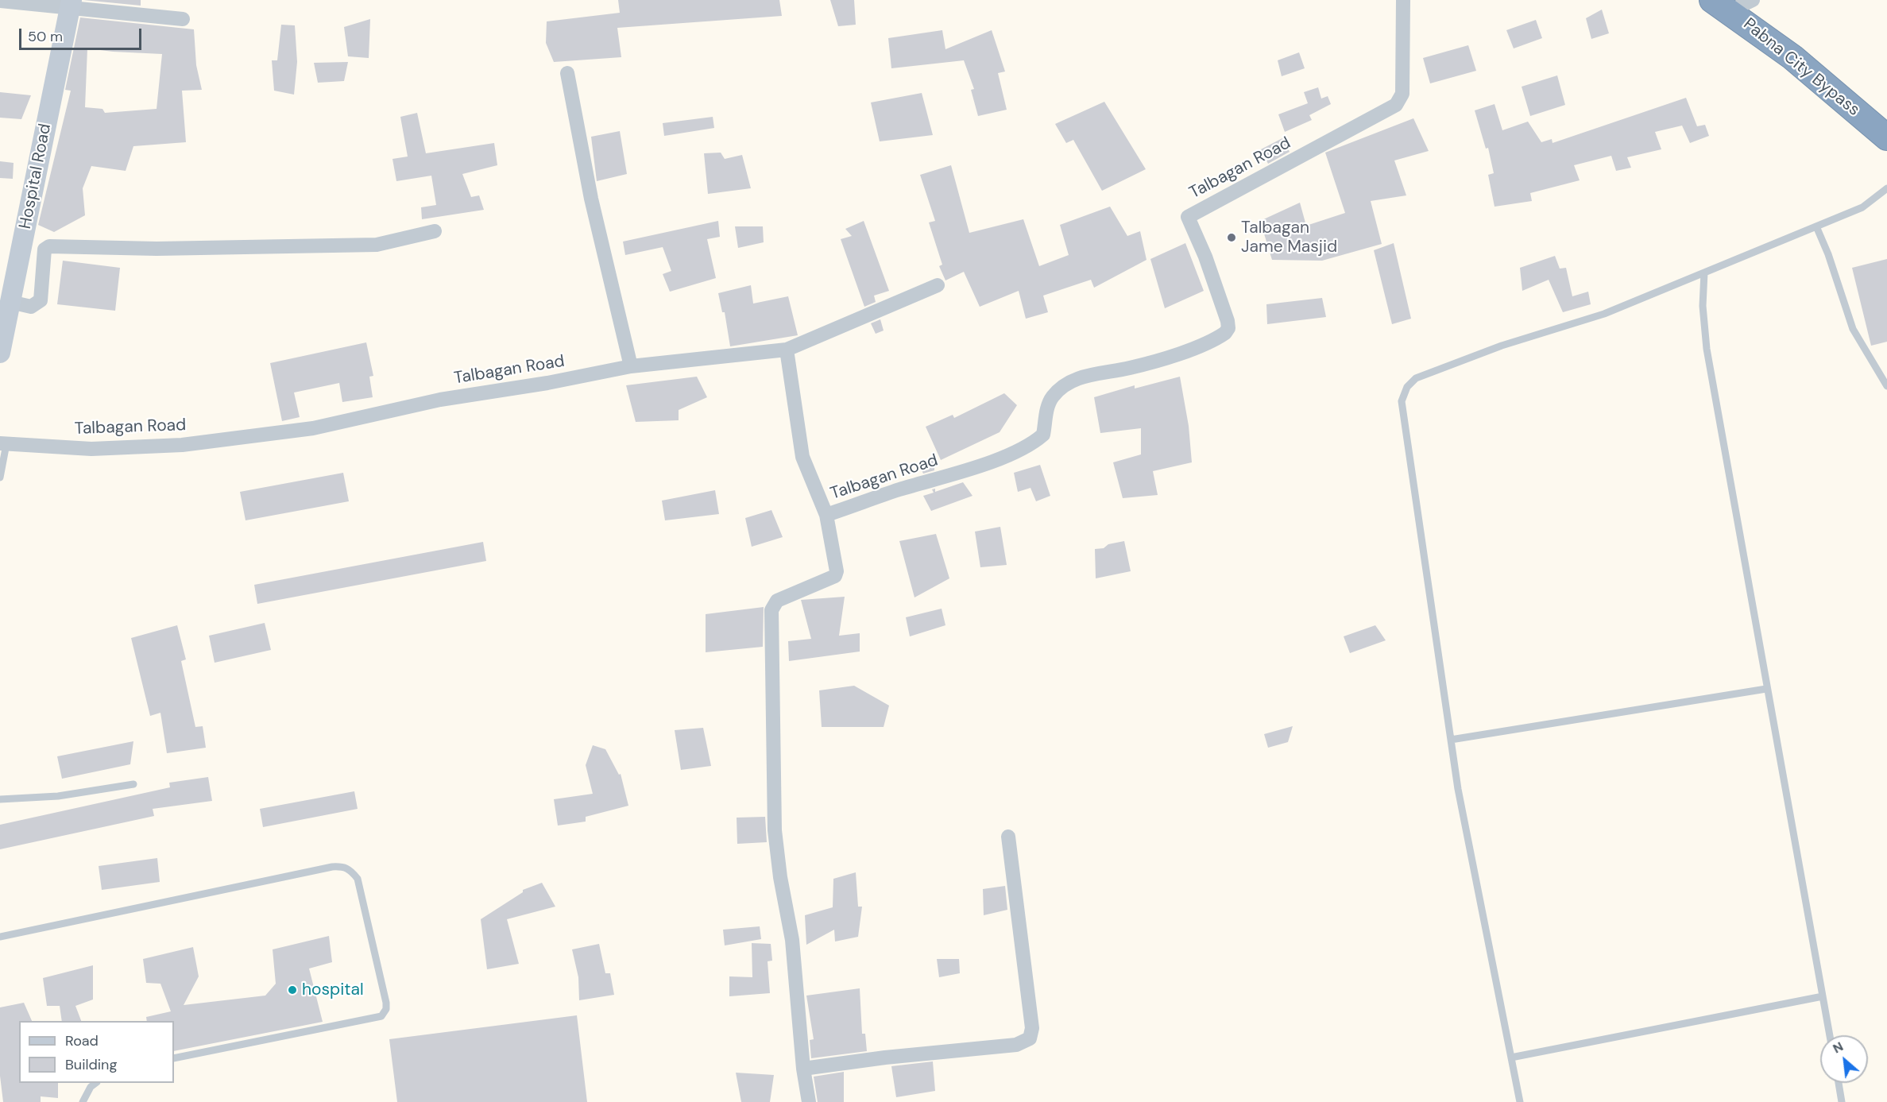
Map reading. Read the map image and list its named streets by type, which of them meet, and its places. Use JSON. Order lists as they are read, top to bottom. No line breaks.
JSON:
{"streets":{"highway":["Pabna City Bypass"],"main road":["Hospital Road"],"street":["Talbagan Road"]},"places":["Talbagan Jame Masjid","hospital"],"legend":["Road","Building"],"scale_bar":"50 m","north":"top left"}
